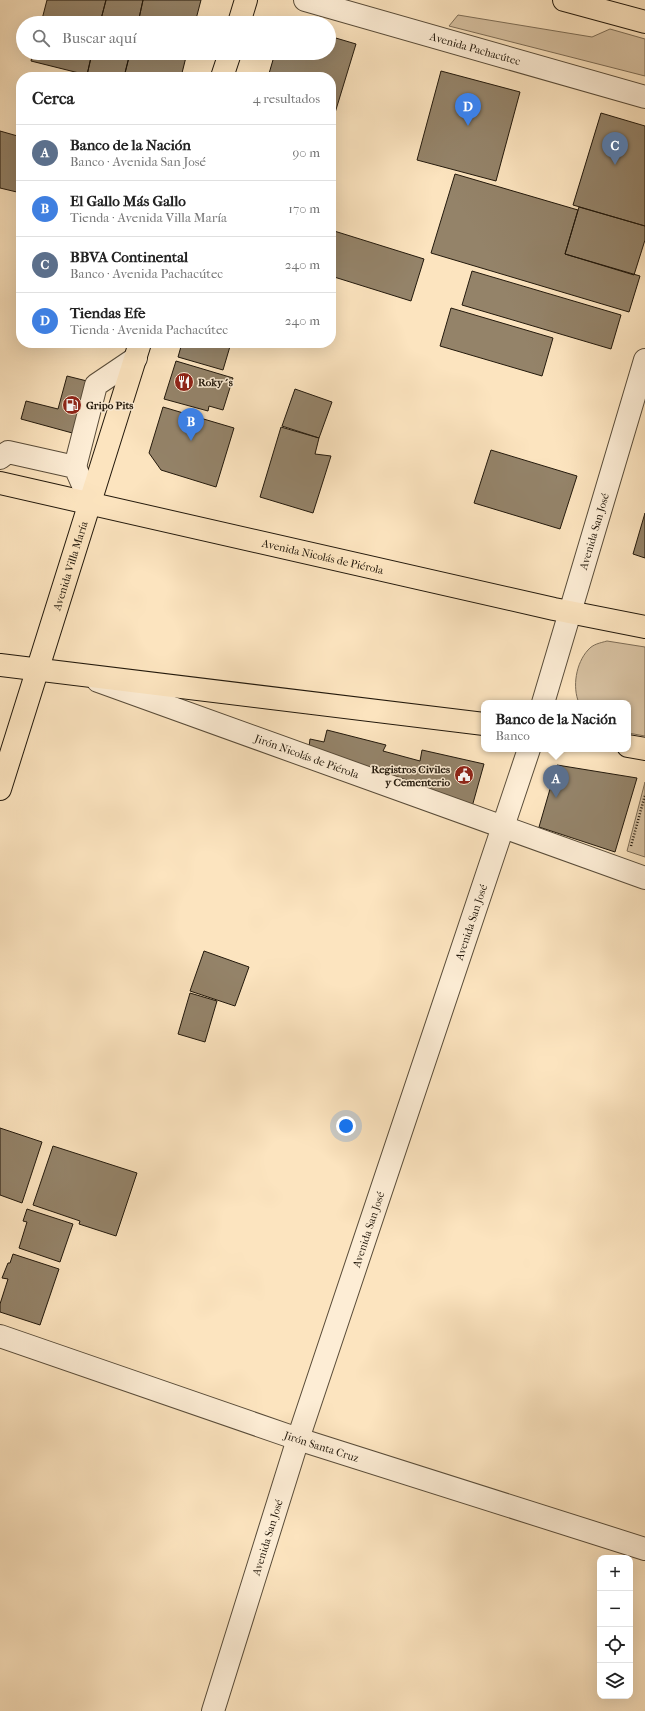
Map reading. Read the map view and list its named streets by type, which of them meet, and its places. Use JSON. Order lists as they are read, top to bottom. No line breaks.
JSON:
{"streets":{"main road":["Avenida Nicolás de Piérola","Avenida Villa María"],"street":["Avenida Pachacútec","Avenida San José","Jirón Nicolás de Piérola","Jirón Santa Cruz"]},"crossings":[["Avenida San José","Avenida Nicolás de Piérola"],["Avenida San José","Jirón Nicolás de Piérola"],["Avenida San José","Jirón Santa Cruz"],["Avenida Nicolás de Piérola","Avenida Villa María"]],"places":{"restaurant":["Roky´s"],"fuel station":["Gripo Pits"],"public building":["Registros Civiles y Cementerio"]},"page":{"search":"Buscar aquí","heading":["Cerca","4 resultados"],"pins":["D","C","B","A"],"list":[{"mark":"A","name":"Banco de la Nación","note":"Banco · Avenida San José","value":"90 m"},{"mark":"B","name":"El Gallo Más Gallo","note":"Tienda · Avenida Villa María","value":"170 m"},{"mark":"C","name":"BBVA Continental","note":"Banco · Avenida Pachacútec","value":"240 m"},{"mark":"D","name":"Tiendas Efe","note":"Tienda · Avenida Pachacútec","value":"240 m"}],"popup":["Banco de la Nación","Banco"],"map_buttons":["+","−"]}}
